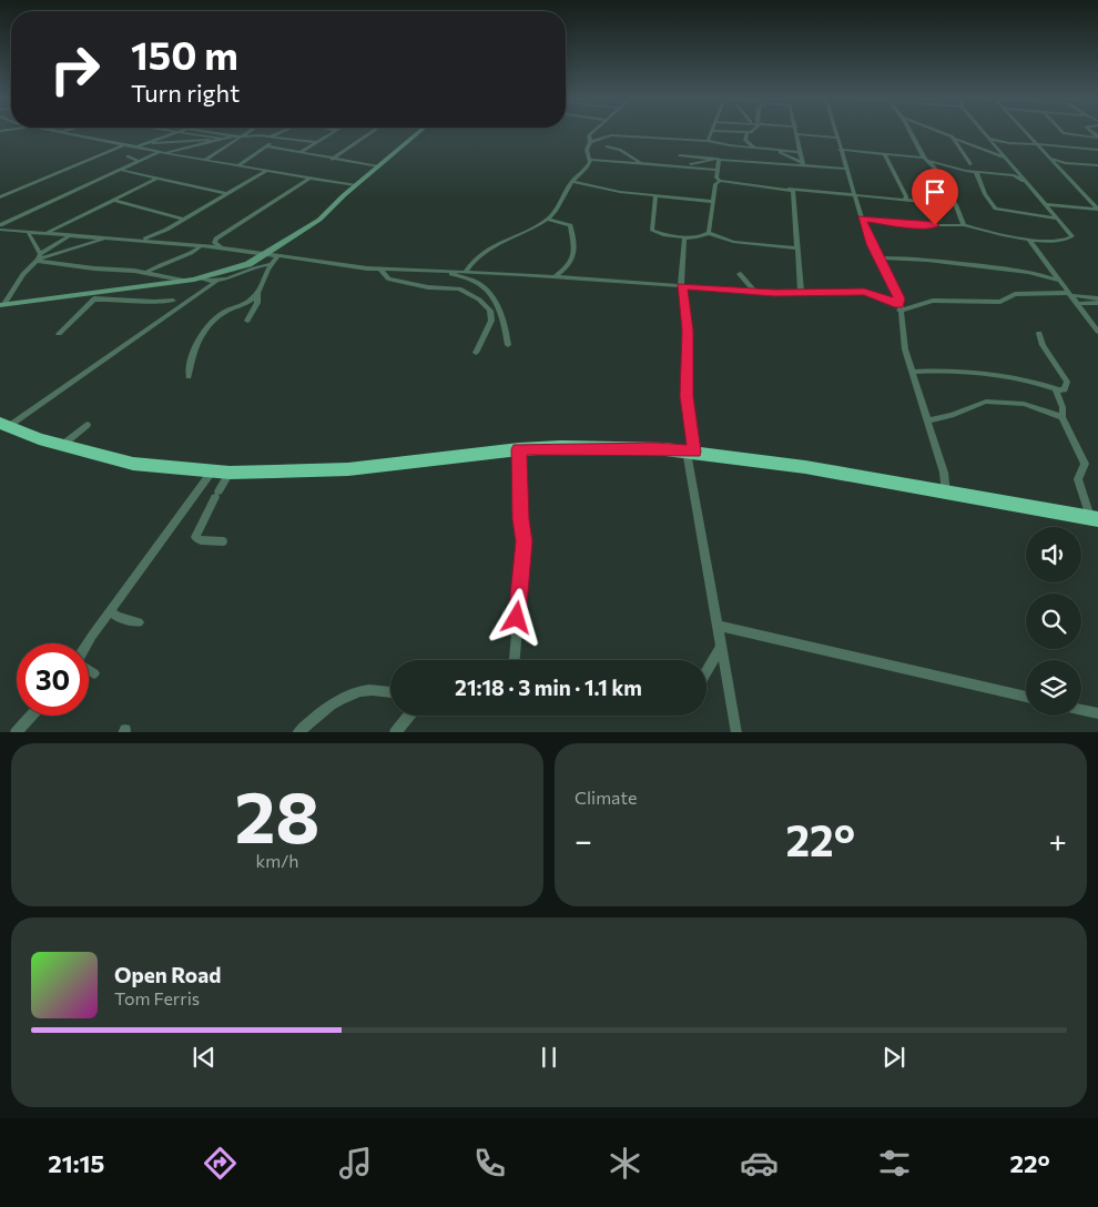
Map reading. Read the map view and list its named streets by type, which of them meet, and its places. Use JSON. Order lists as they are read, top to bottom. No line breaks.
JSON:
{"page":{"turn":["150 m","Turn right"],"limit":"30","trip":"21:18 · 3 min · 1.1 km","tile":[["28","km/h"],"Climate"],"heat":["−","22°","+"],"song":["Open Road","Tom Ferris"],"tabs":["21:15","22°"]}}
